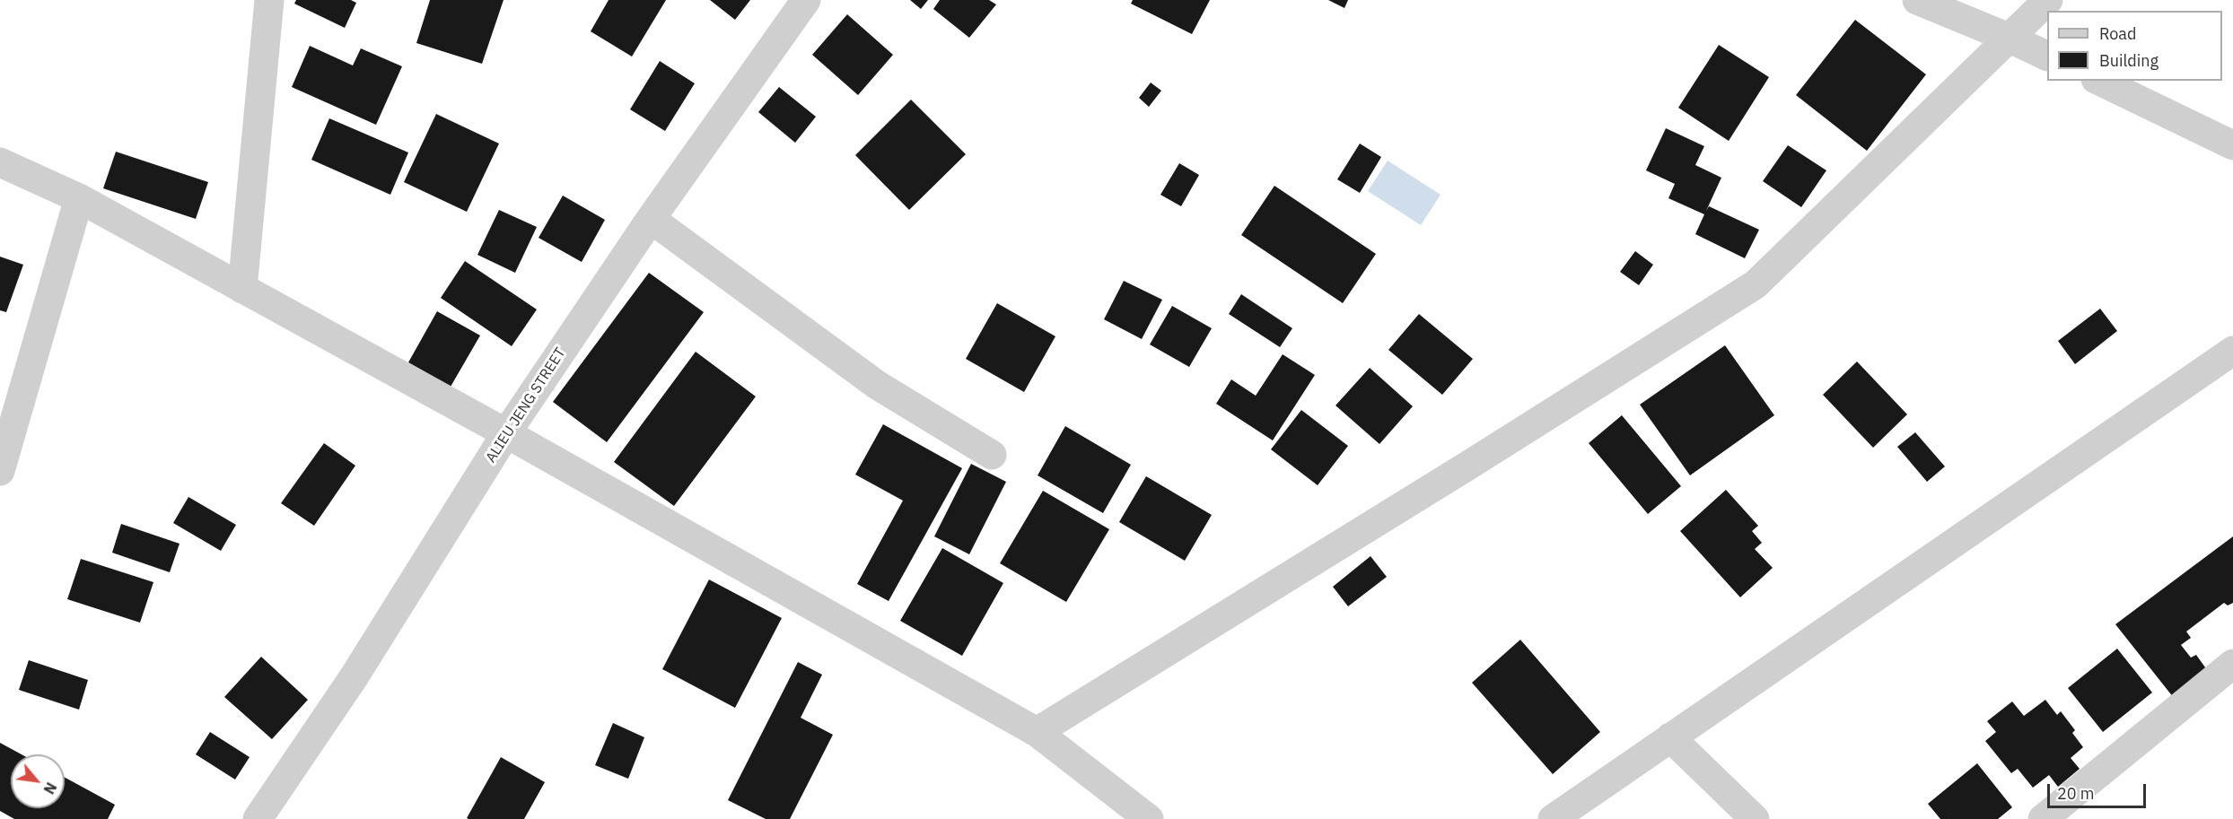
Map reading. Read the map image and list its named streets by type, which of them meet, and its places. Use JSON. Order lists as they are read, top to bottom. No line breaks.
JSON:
{"streets":{"street":["ALIEU JENG STREET"]},"legend":["Road","Building"],"scale_bar":"20 m","north":"bottom right"}
